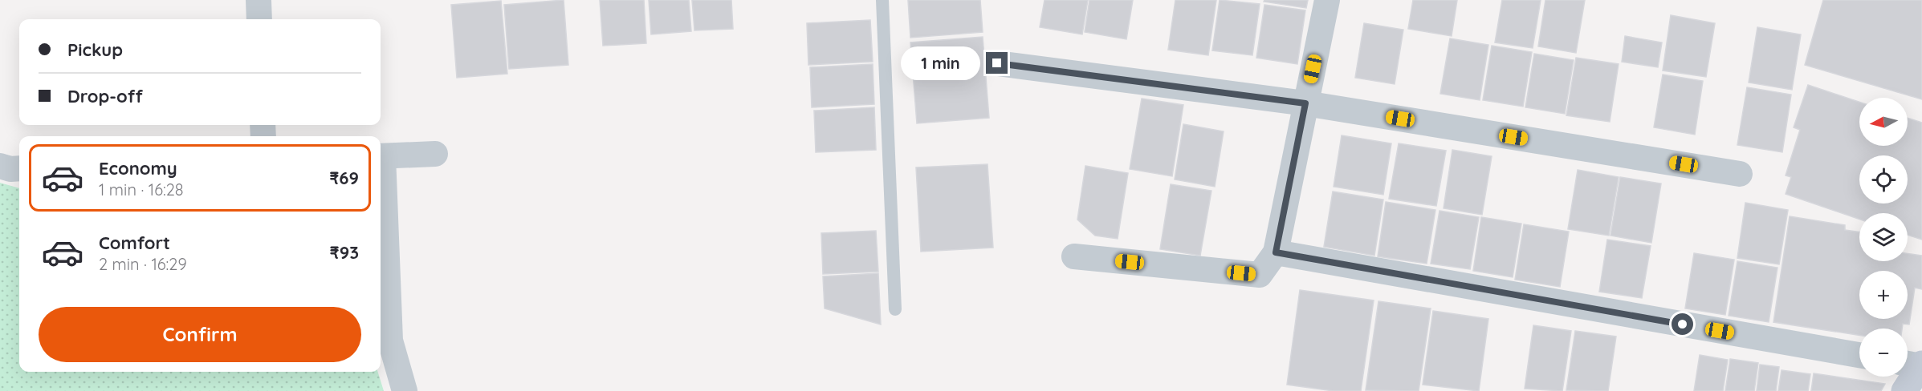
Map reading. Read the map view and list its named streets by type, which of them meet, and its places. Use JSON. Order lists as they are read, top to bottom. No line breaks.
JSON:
{"north":"left","page":{"banner":["Pickup","Drop-off"],"bubble":"1 min","map_buttons":["+","−"],"list":[{"name":"Economy","note":"1 min · 16:28","value":"₹69"},{"name":"Comfort","note":"2 min · 16:29","value":"₹93"}],"buttons":"Confirm"}}
